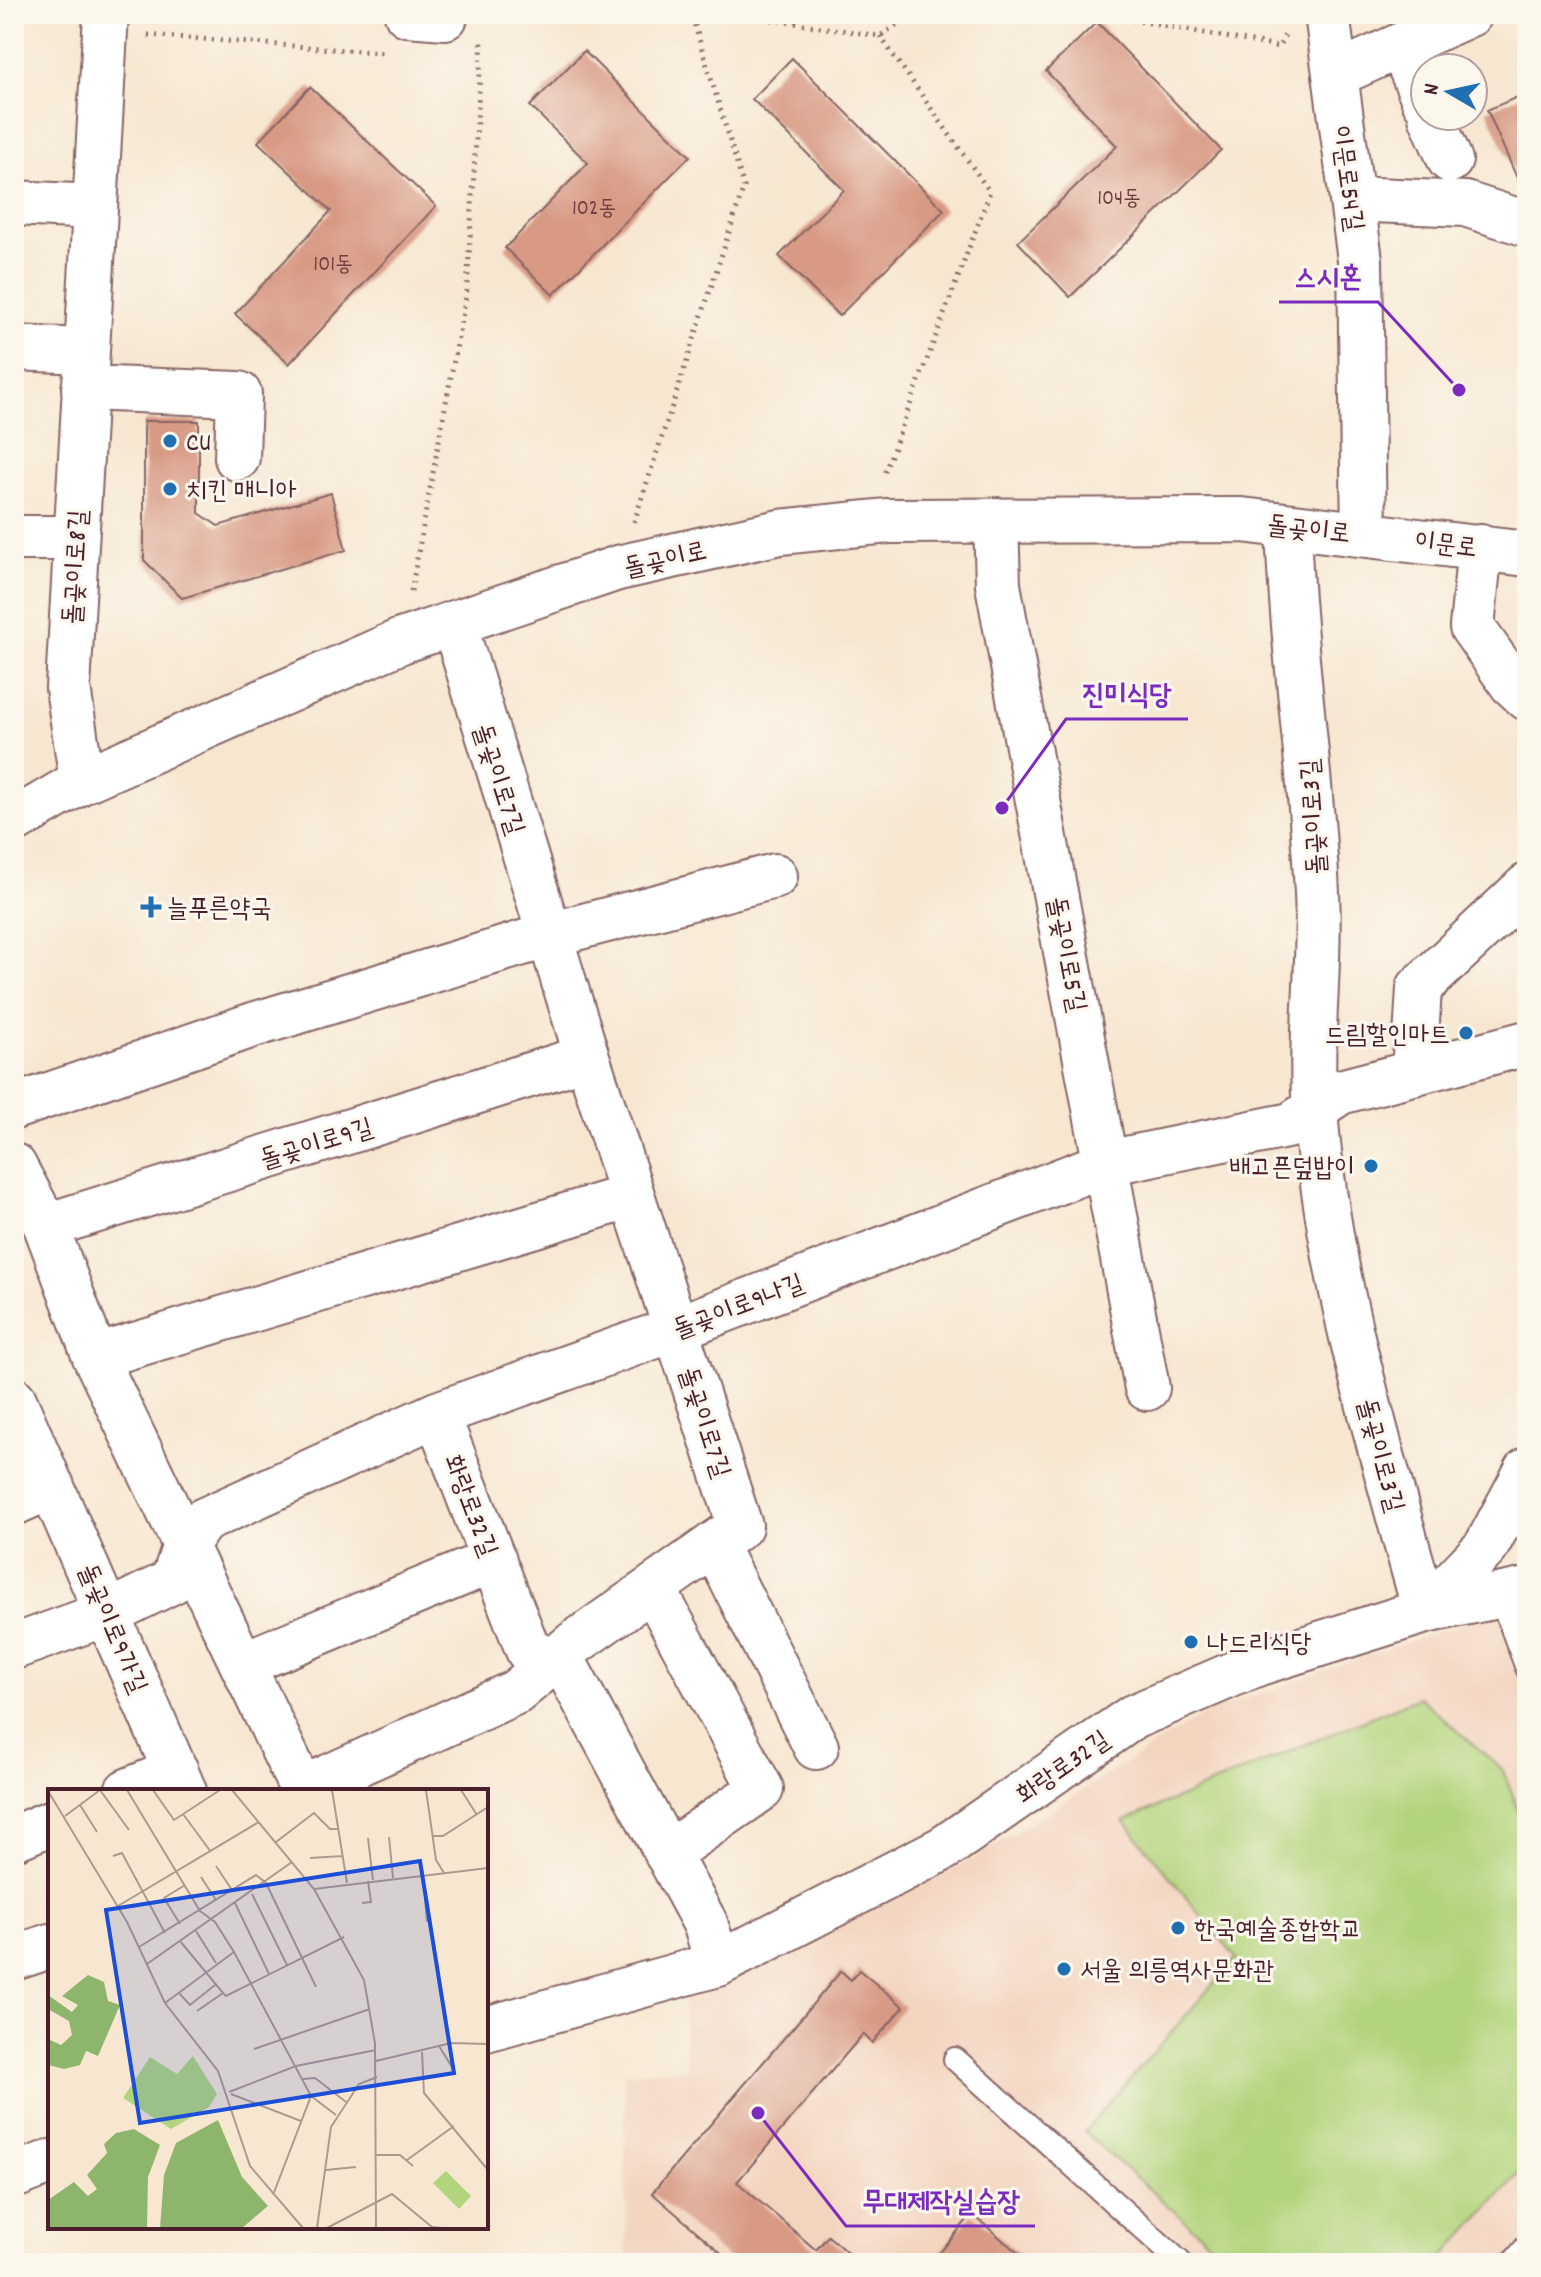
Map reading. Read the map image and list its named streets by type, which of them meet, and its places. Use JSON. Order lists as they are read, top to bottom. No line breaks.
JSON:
{"streets":{"street":["이문로54길","돌곶이로","이문로","돌곶이로8길","돌곶이로7길","돌곶이로3길","돌곶이로5길","돌곶이로9길","돌곶이로9나길","화랑로32길","돌곶이로9가길"]},"crossings":[["이문로54길","돌곶이로"],["이문로54길","이문로"],["돌곶이로","이문로"],["돌곶이로","돌곶이로8길"],["돌곶이로","돌곶이로7길"],["돌곶이로","돌곶이로3길"],["돌곶이로","돌곶이로5길"],["돌곶이로7길","돌곶이로9길"],["돌곶이로7길","돌곶이로9나길"],["돌곶이로3길","돌곶이로9나길"],["돌곶이로3길","화랑로32길"],["돌곶이로5길","돌곶이로9나길"],["돌곶이로9나길","화랑로32길"],["돌곶이로9나길","돌곶이로9가길"]],"places":{"other":["스시혼","CU","치킨 매니아","진미식당","드림할인마트","배고픈덮밥이","나드리식당","한국예술종합학교","서울 의릉역사문화관","무대제작실습장"],"health":["늘푸른약국"]},"house_numbers":["104동","102동","101동"],"north":"left"}
